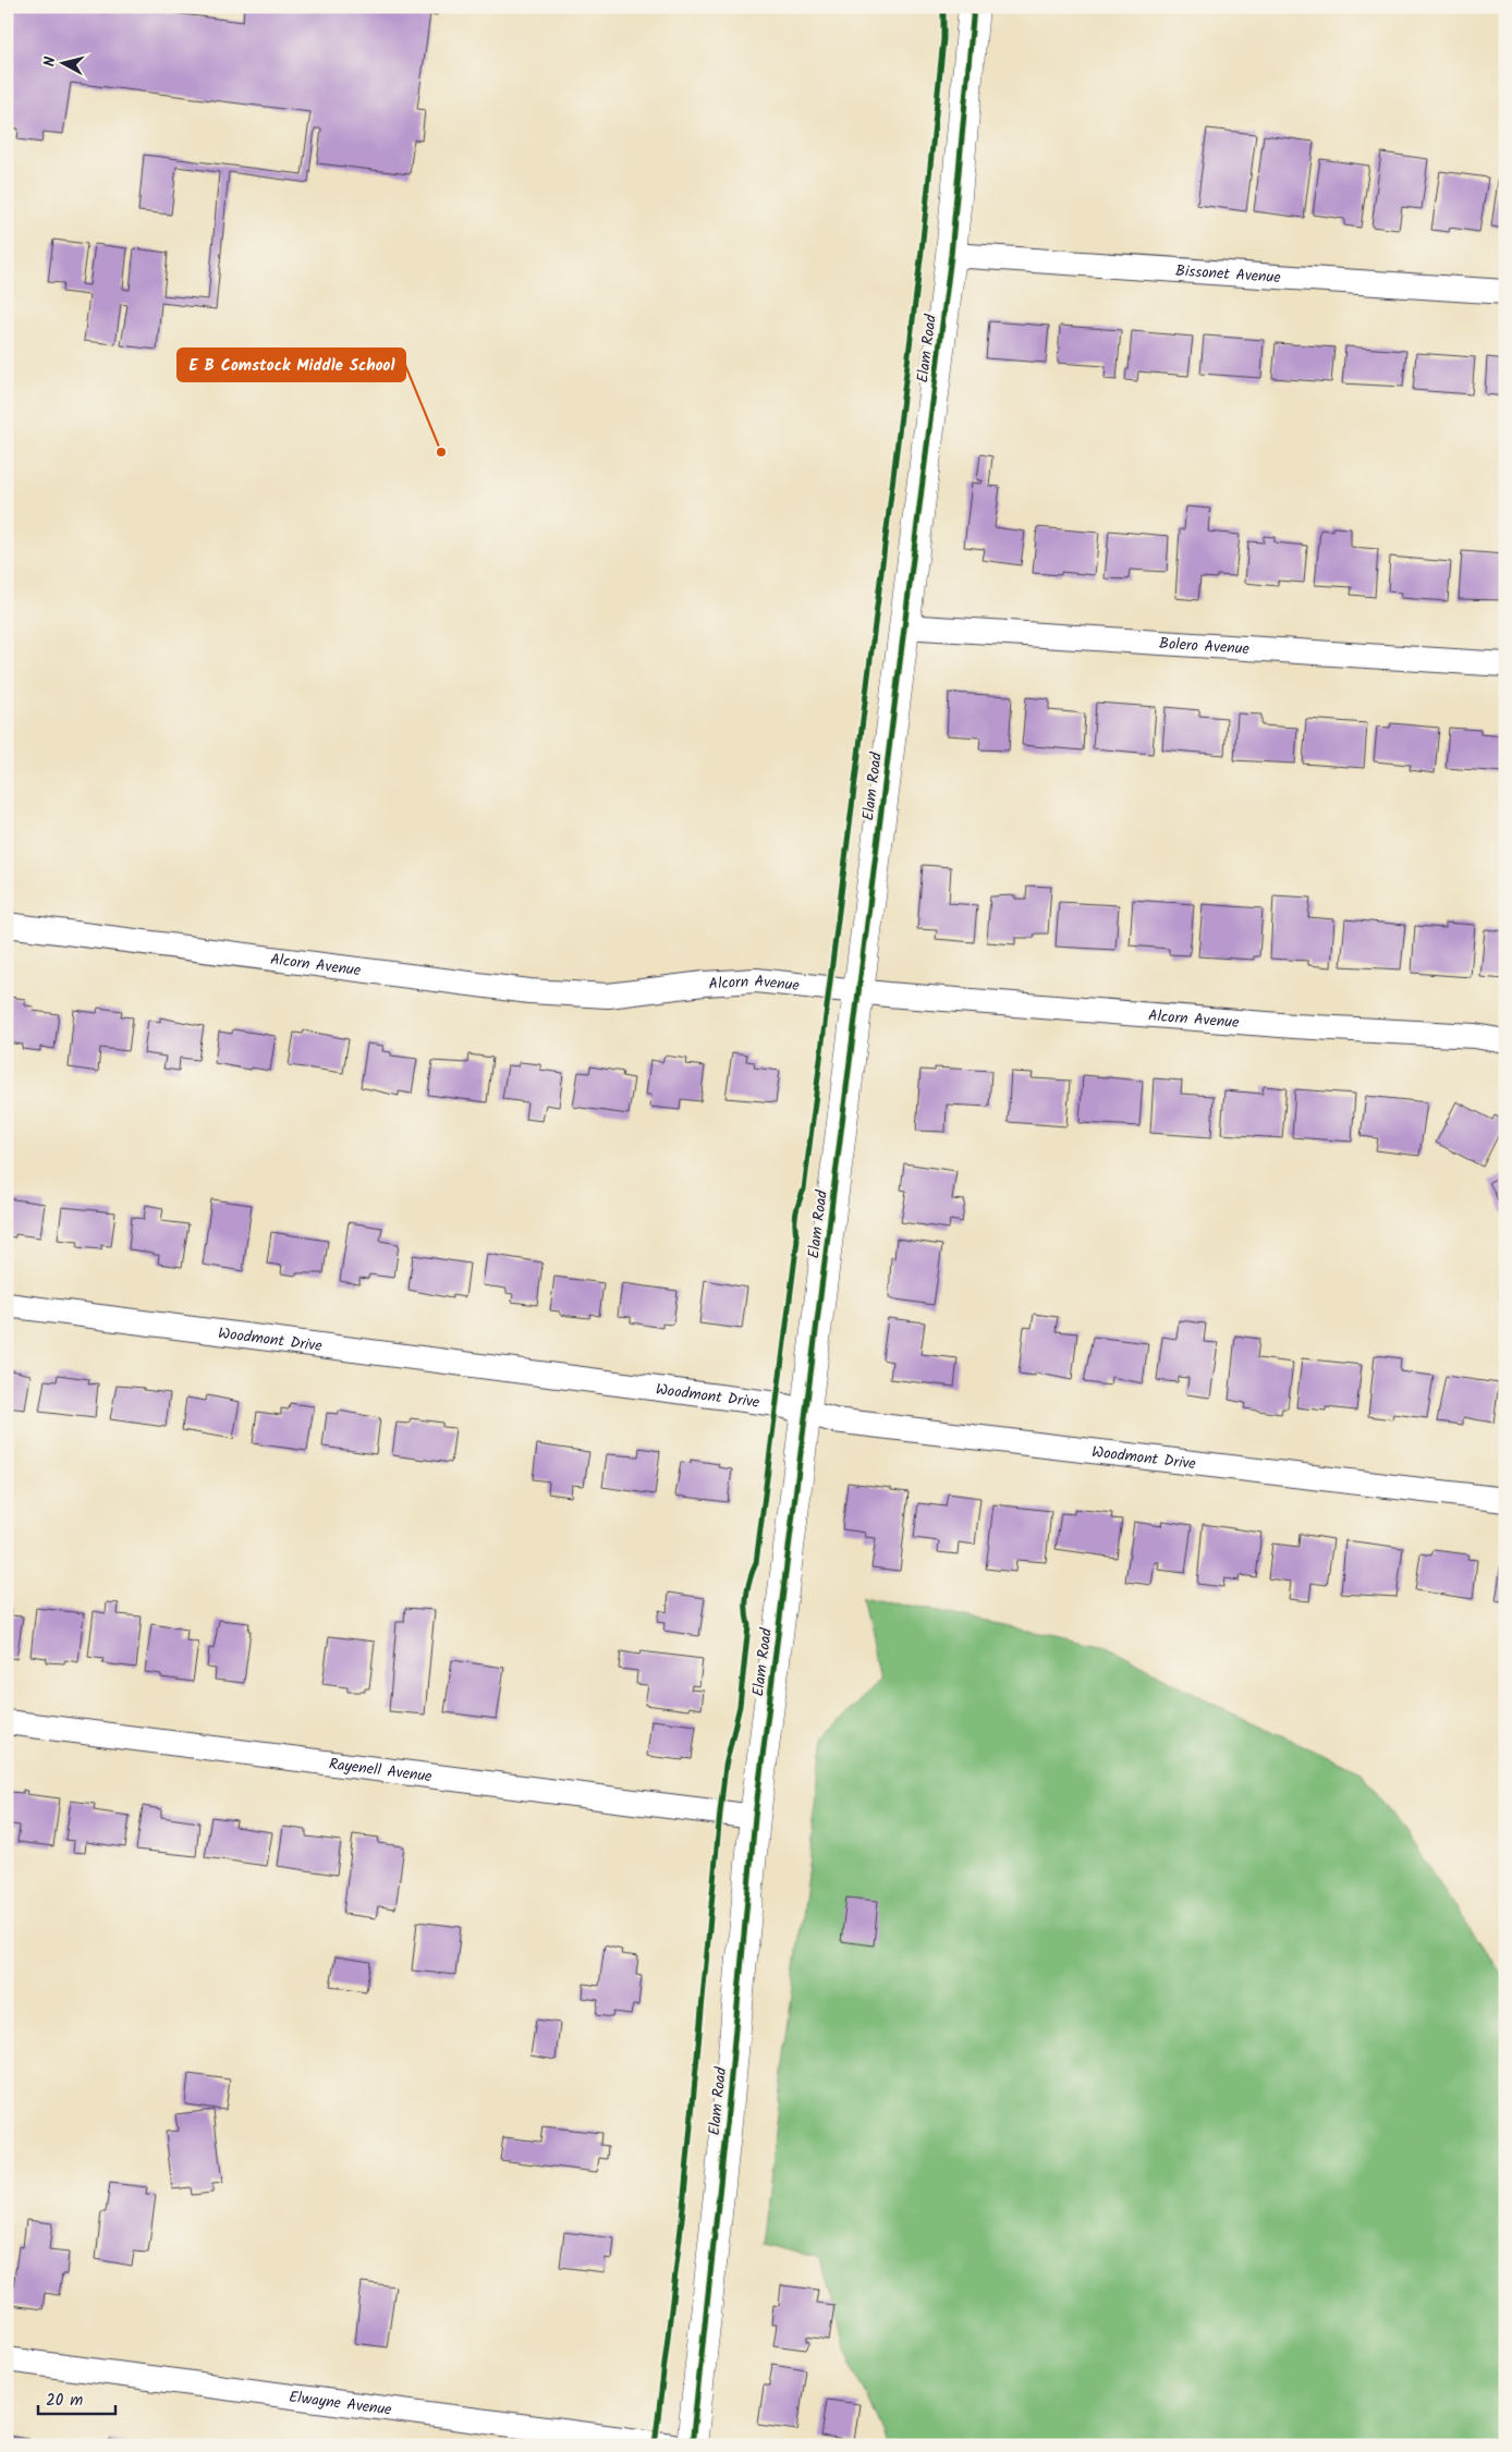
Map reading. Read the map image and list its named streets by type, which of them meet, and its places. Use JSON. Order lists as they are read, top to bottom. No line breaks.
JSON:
{"streets":{"street":["Bissonet Avenue","Elam Road","Bolero Avenue","Alcorn Avenue","Woodmont Drive","Rayenell Avenue","Elwayne Avenue"]},"crossings":[["Bissonet Avenue","Elam Road"],["Elam Road","Bolero Avenue"],["Elam Road","Alcorn Avenue"],["Elam Road","Woodmont Drive"],["Elam Road","Rayenell Avenue"]],"places":["E B Comstock Middle School"],"scale_bar":"20 m","north":"left"}
